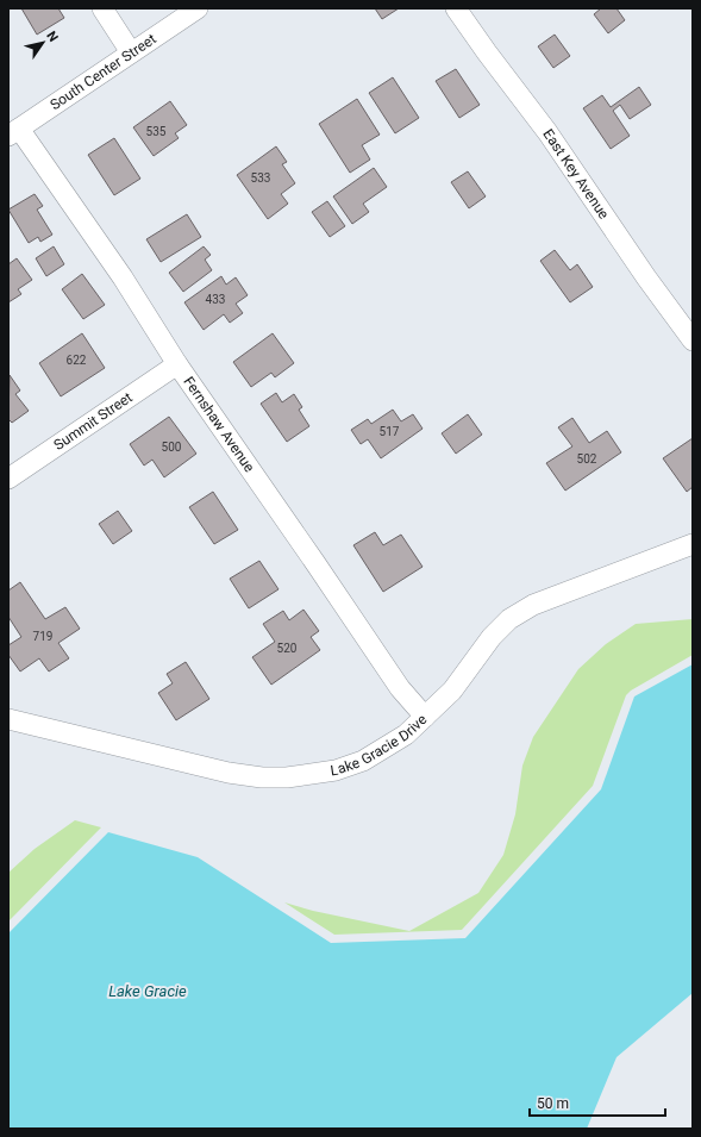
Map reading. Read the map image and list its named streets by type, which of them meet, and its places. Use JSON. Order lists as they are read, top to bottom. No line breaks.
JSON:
{"streets":{"street":["South Center Street","East Key Avenue","Summit Street","Fernshaw Avenue","Lake Gracie Drive"]},"crossings":[["South Center Street","Fernshaw Avenue"],["Summit Street","Fernshaw Avenue"],["Fernshaw Avenue","Lake Gracie Drive"]],"water":["Lake Gracie"],"house_numbers":["535","533","433","622","517","500","502","719","520"],"scale_bar":"50 m","north":"top right"}
